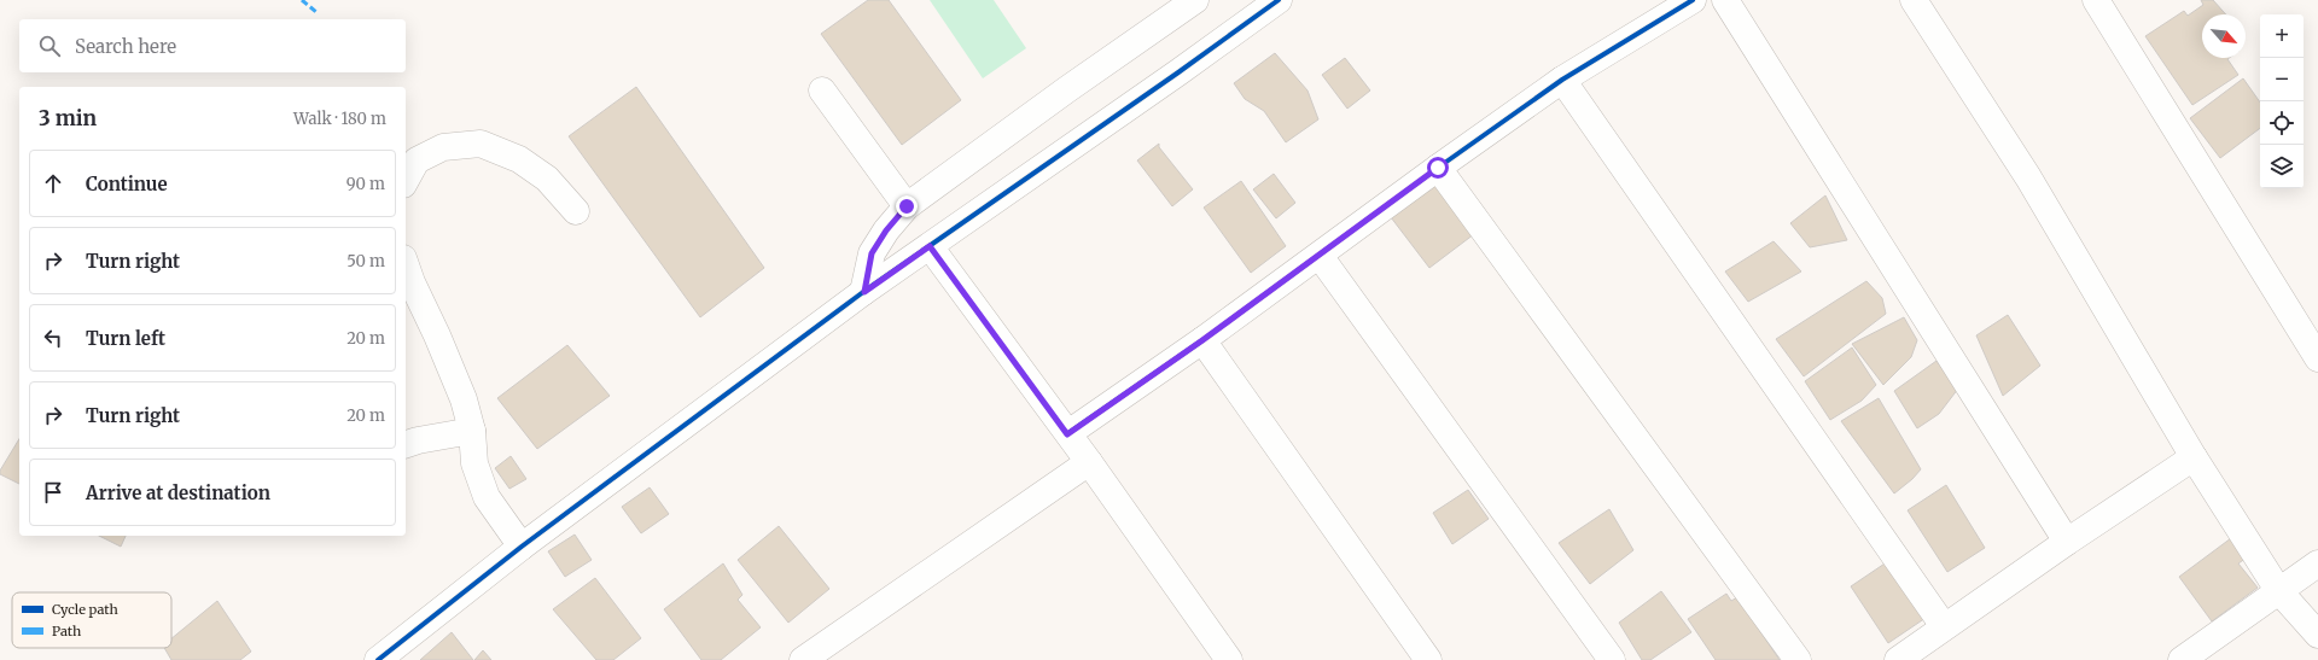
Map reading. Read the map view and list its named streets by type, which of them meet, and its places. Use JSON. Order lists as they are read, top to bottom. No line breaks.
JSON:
{"legend":["Cycle path","Path"],"north":"bottom right","page":{"map_buttons":["+","−"],"search":"Search here","heading":["3 min","Walk · 180 m"],"list":[["Continue","90 m"],["Turn right","50 m"],["Turn left","20 m"],["Turn right","20 m"],"Arrive at destination"]}}
